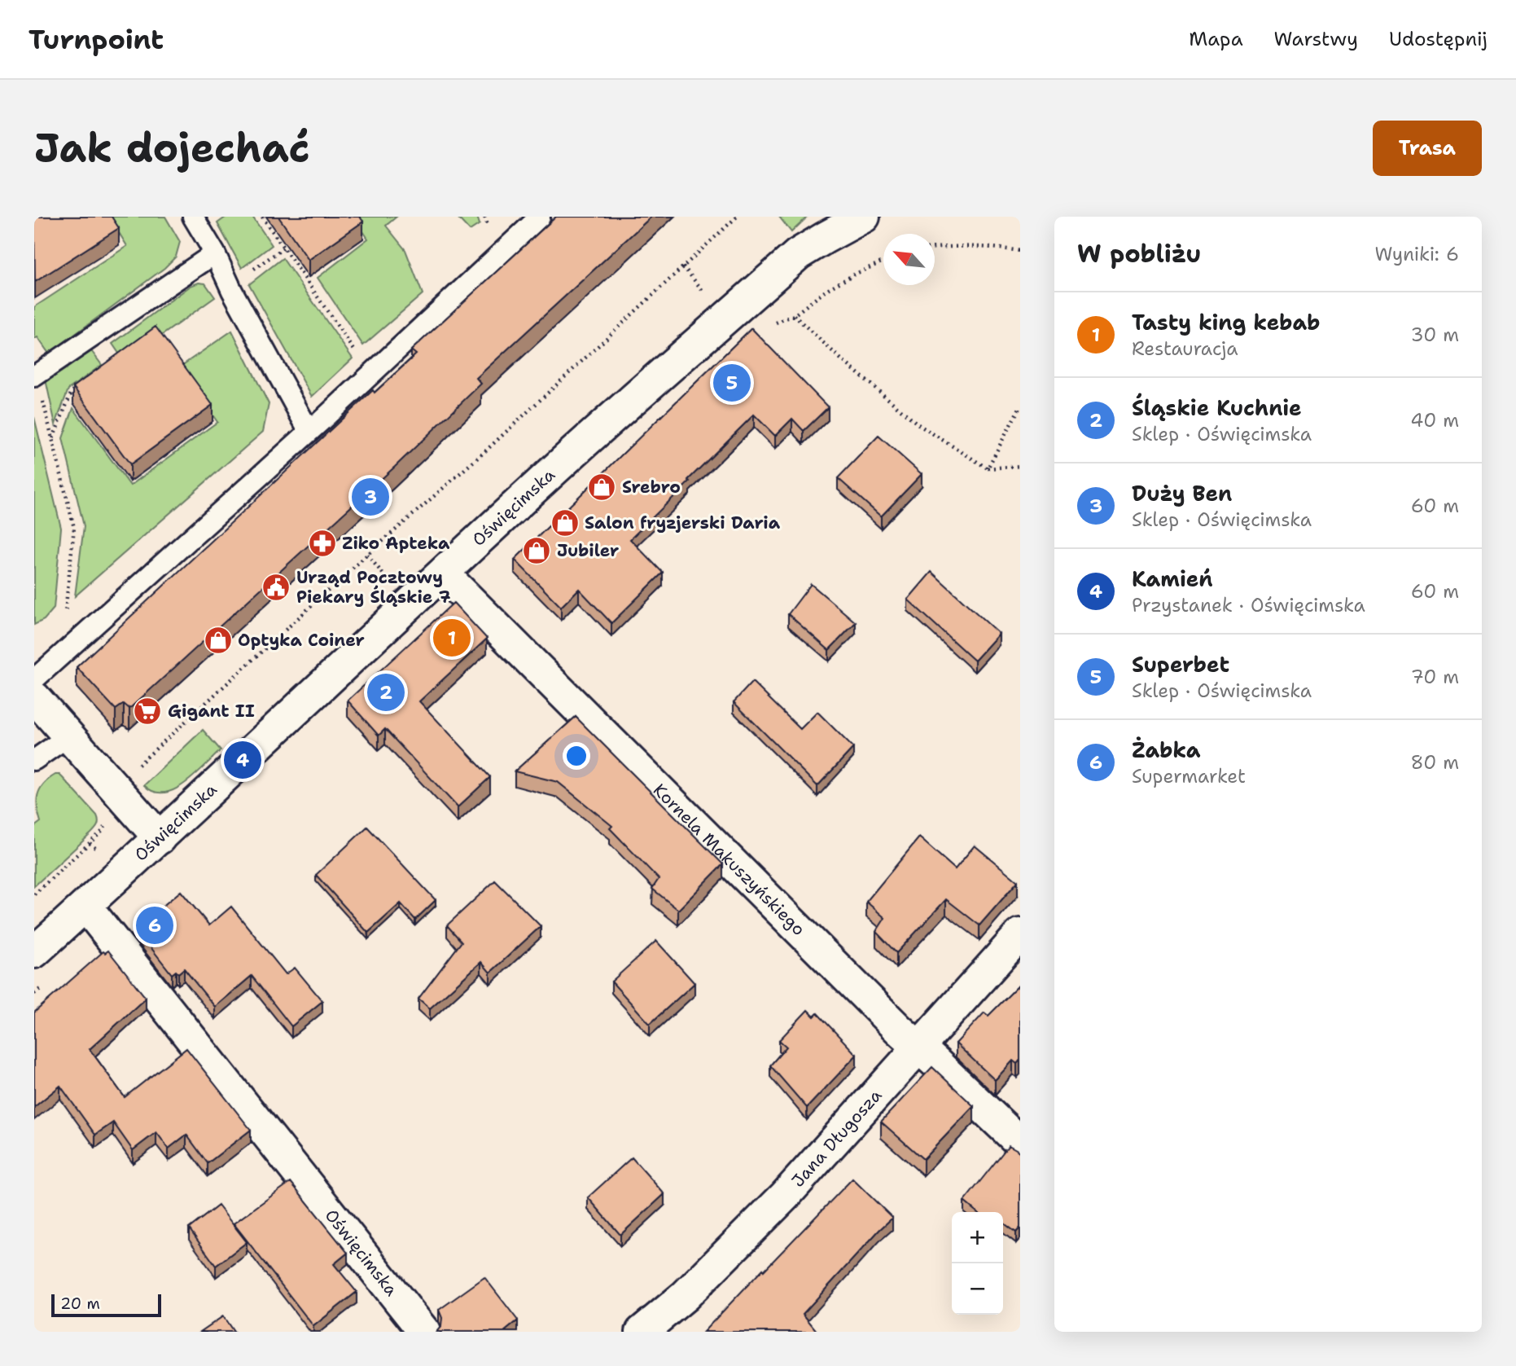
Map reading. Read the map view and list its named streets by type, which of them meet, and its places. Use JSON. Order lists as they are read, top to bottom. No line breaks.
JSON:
{"streets":{"street":["Oświęcimska","Kornela Makuszyńskiego","Jana Długosza"]},"crossings":[["Oświęcimska","Kornela Makuszyńskiego"],["Kornela Makuszyńskiego","Jana Długosza"]],"places":{"shop":["Srebro","Salon fryzjerski Daria","Jubiler","Optyka Coiner"],"pharmacy":["Ziko Apteka"],"public building":["Urząd Pocztowy Piekary Śląskie 7"],"supermarket":["Gigant II"]},"scale_bar":"20 m","north":"top left","page":{"header":"Turnpoint","nav":["Mapa","Warstwy","Udostępnij"],"buttons":"Trasa","title":"Jak dojechać","heading":["W pobliżu","Wyniki: 6"],"list":[{"mark":"1","name":"Tasty king kebab","note":"Restauracja","value":"30 m"},{"mark":"2","name":"Śląskie Kuchnie","note":"Sklep · Oświęcimska","value":"40 m"},{"mark":"3","name":"Duży Ben","note":"Sklep · Oświęcimska","value":"60 m"},{"mark":"4","name":"Kamień","note":"Przystanek · Oświęcimska","value":"60 m"},{"mark":"5","name":"Superbet","note":"Sklep · Oświęcimska","value":"70 m"},{"mark":"6","name":"Żabka","note":"Supermarket","value":"80 m"}],"pins":["5","3","1","2","4","6"],"map_buttons":["+","−"],"scale":"20 m"}}
